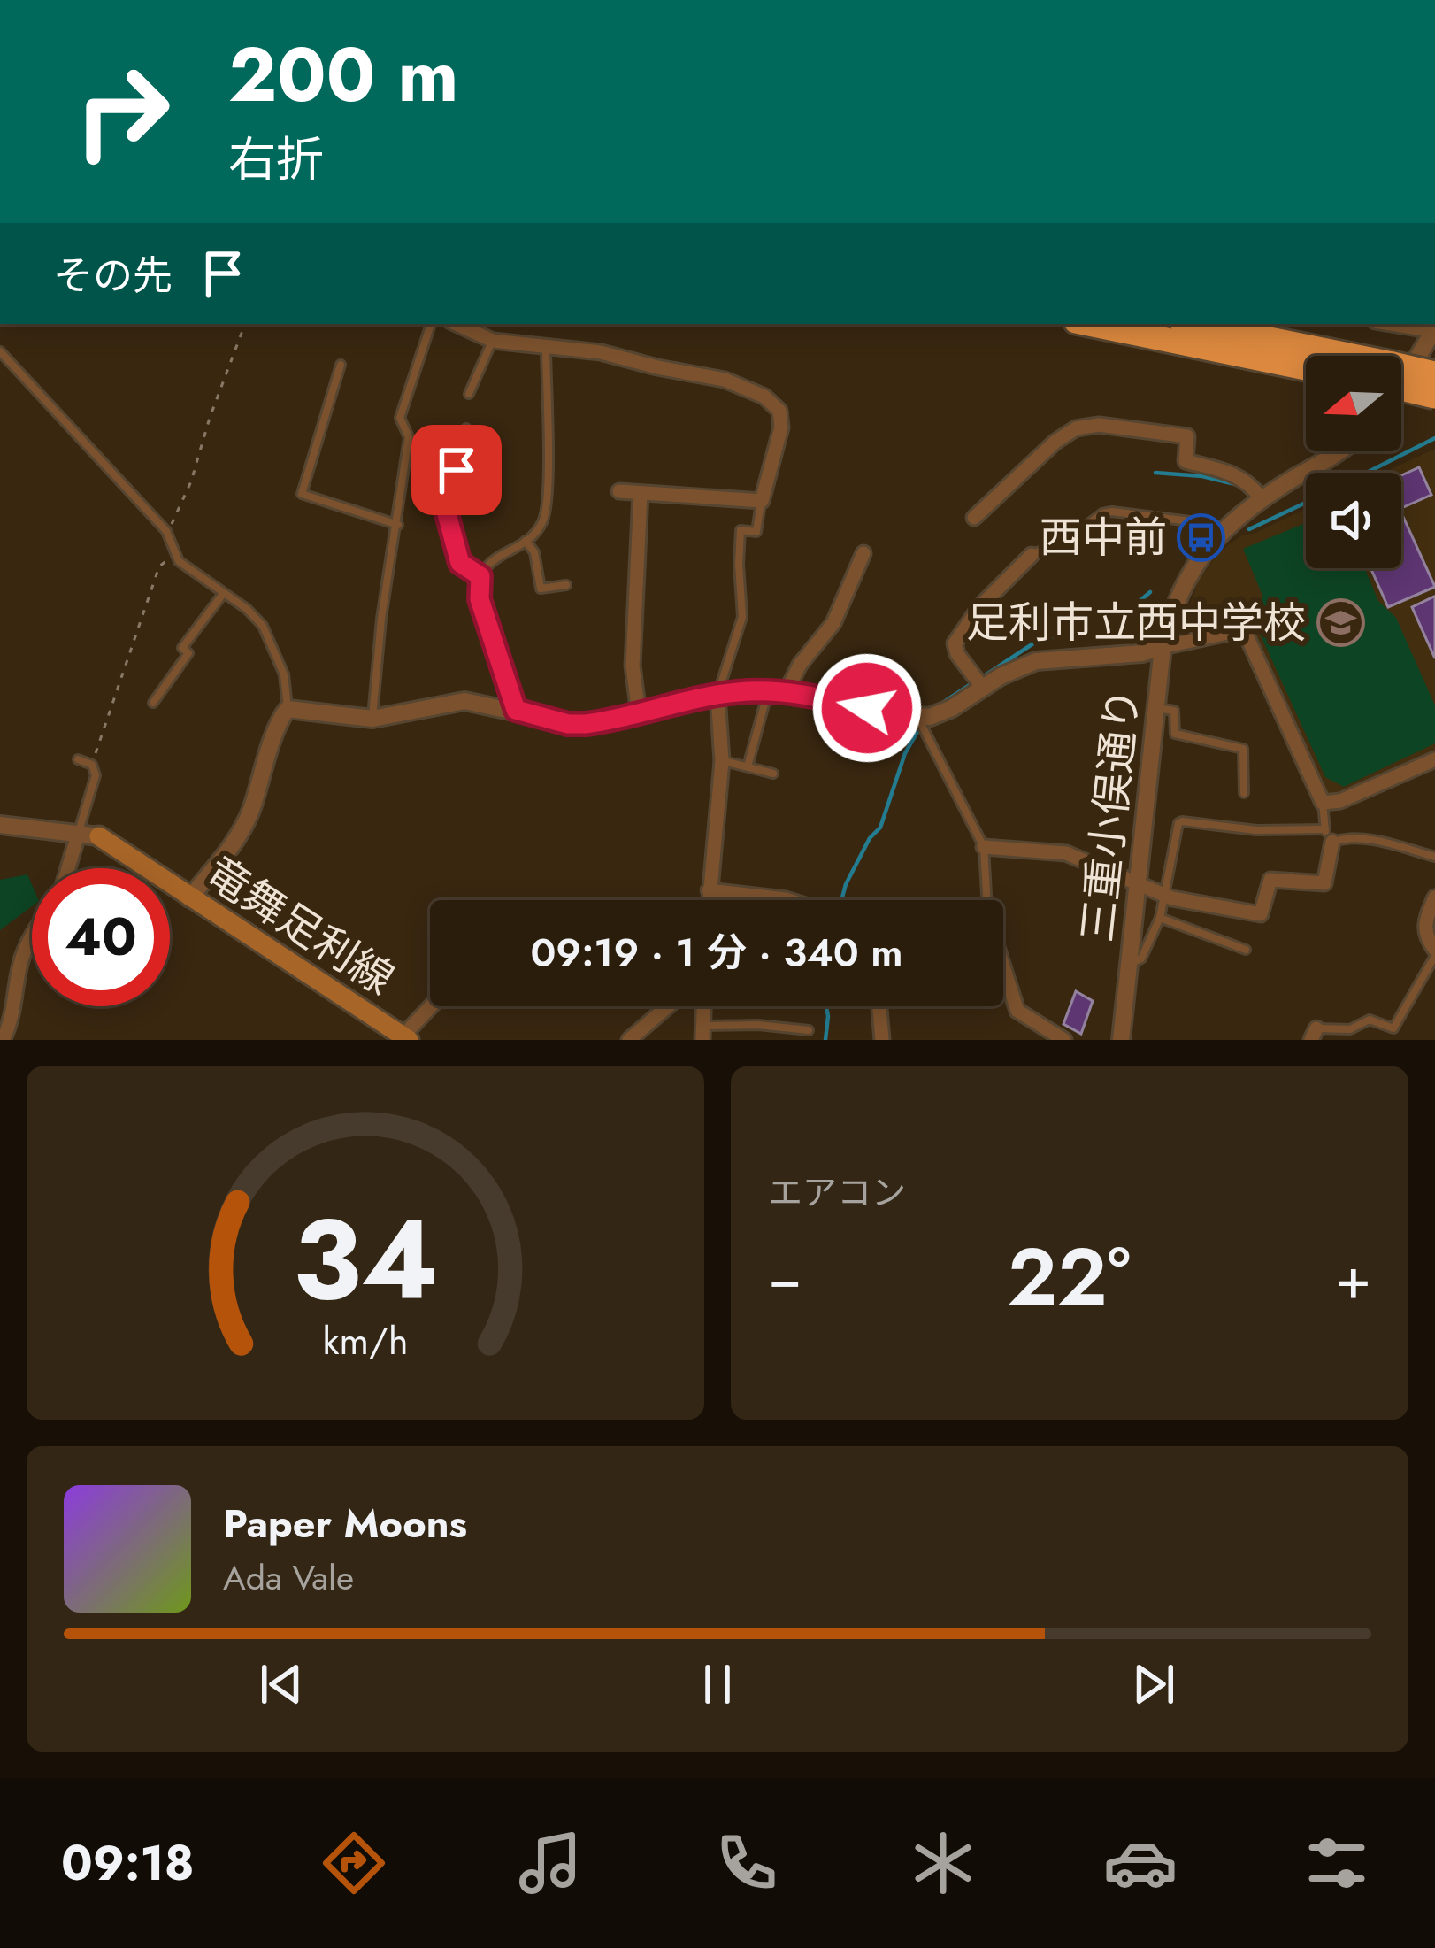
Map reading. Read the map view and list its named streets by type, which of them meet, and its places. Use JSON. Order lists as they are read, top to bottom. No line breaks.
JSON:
{"streets":{"main road":["竜舞足利線"],"street":["三重小俣通り"]},"places":{"bus stop":["西中前"],"school or university":["足利市立西中学校"]},"north":"left","page":{"turn":["200 m","右折"],"then":"その先","limit":"40","trip":"09:19 · 1 分 · 340 m","tile":"エアコン","heat":["−","22°","+"],"song":["Paper Moons","Ada Vale"],"tabs":"09:18","gauge":["34","km/h"]}}
